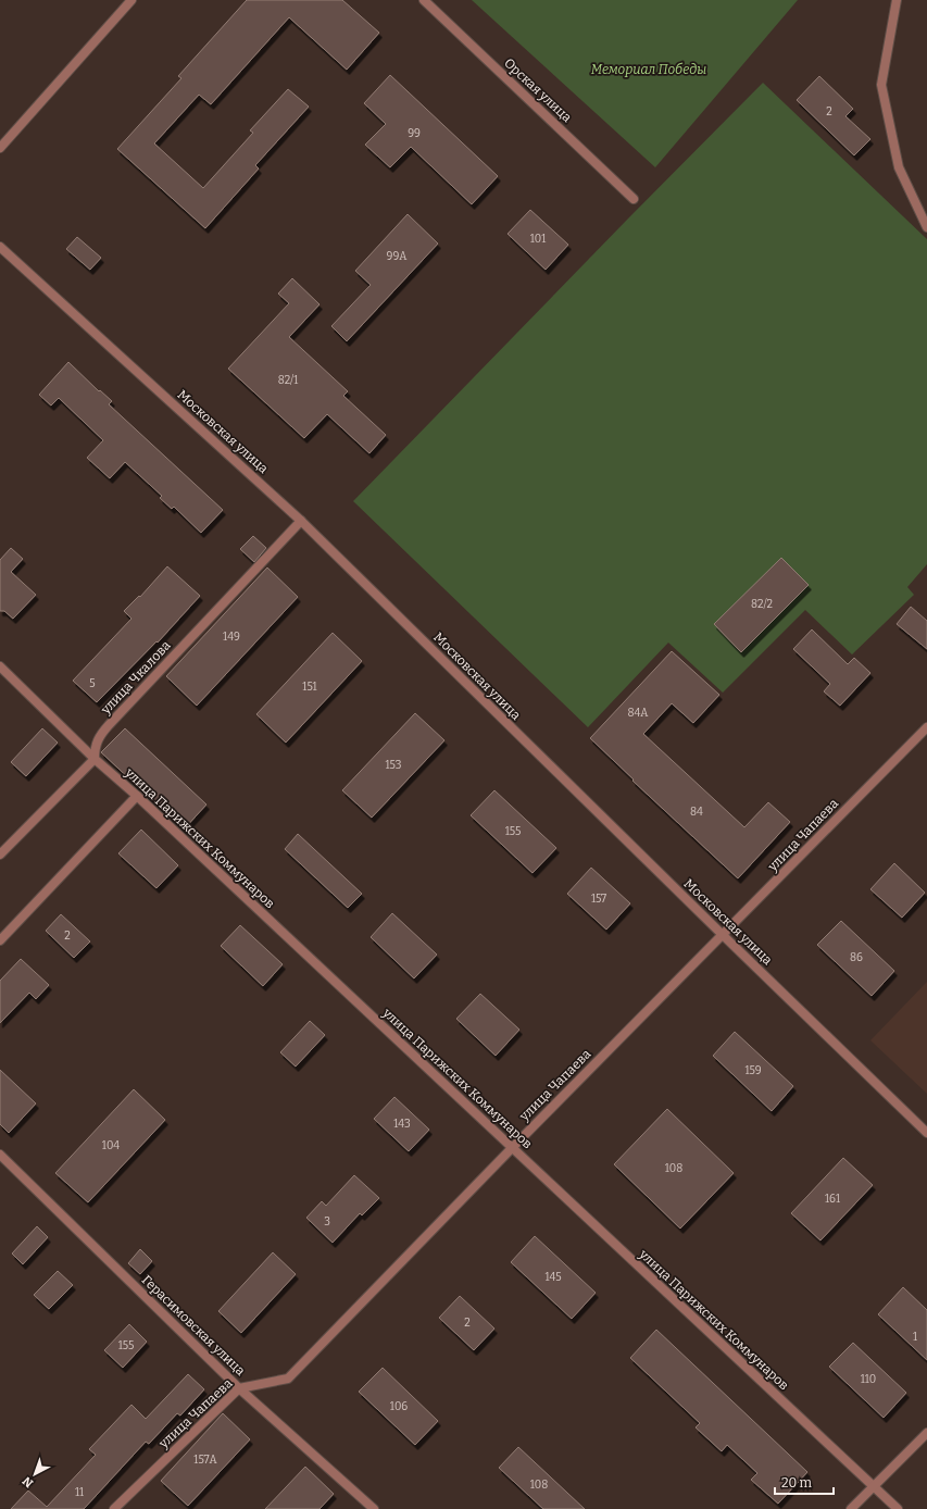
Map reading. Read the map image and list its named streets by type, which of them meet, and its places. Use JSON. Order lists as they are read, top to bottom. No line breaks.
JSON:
{"streets":{"street":["Орская улица","Московская улица","улица Чкалова","улица Чапаева","улица Парижских Коммунаров","Герасимовская улица"]},"crossings":[["Московская улица","улица Чкалова"],["Московская улица","улица Чапаева"],["улица Чкалова","улица Парижских Коммунаров"],["улица Чапаева","улица Парижских Коммунаров"],["улица Чапаева","Герасимовская улица"]],"parks":["Мемориал Победы"],"house_numbers":["2","99","101","99А","82/1","82/2","149","5","151","84А","153","84","155","157","2","86","159","143","104","108","161","3","145","2","1","155","110","106","157А","108","11"],"scale_bar":"20 m","north":"bottom left"}
